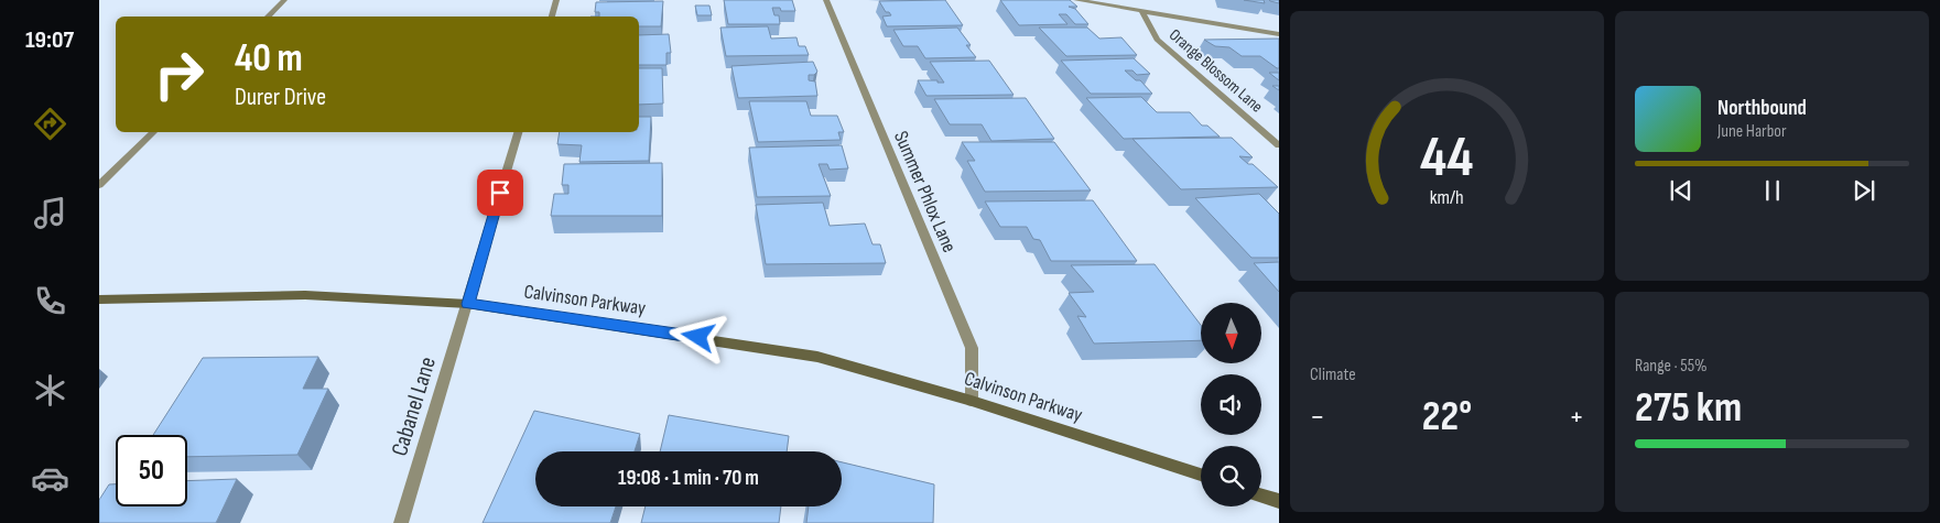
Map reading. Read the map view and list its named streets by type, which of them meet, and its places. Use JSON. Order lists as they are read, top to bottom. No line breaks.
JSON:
{"streets":{"main road":["Calvinson Parkway"],"street":["Orange Blossom Lane","Summer Phlox Lane","Cabanel Lane"]},"crossings":[["Summer Phlox Lane","Calvinson Parkway"],["Calvinson Parkway","Cabanel Lane"]],"north":"bottom","page":{"tabs":"19:07","turn":["40 m","Durer Drive"],"song":["Northbound","June Harbor"],"tile":["Climate",["Range · 55%","275 km"]],"heat":["−","22°","+"],"limit":"50","trip":"19:08 · 1 min · 70 m","gauge":["44","km/h"]}}
